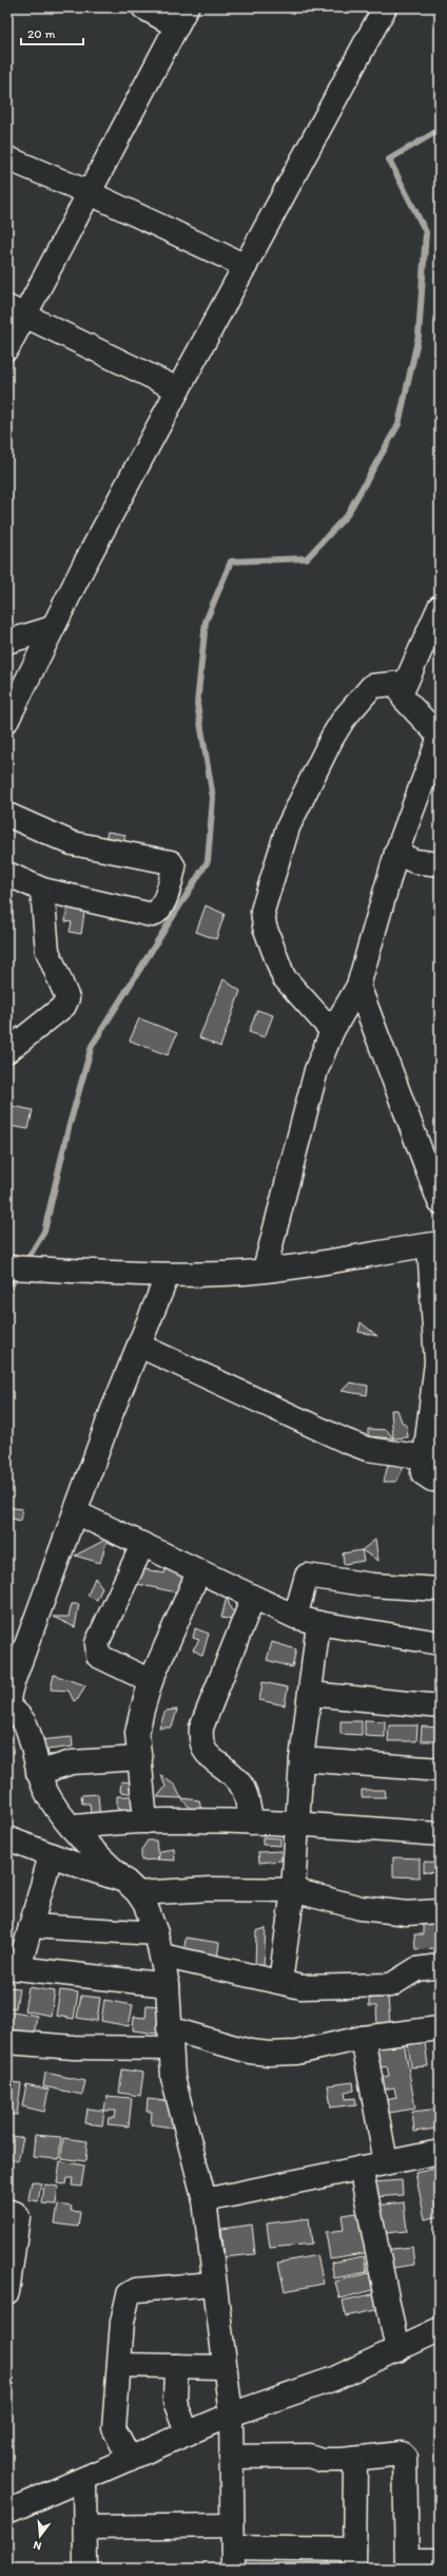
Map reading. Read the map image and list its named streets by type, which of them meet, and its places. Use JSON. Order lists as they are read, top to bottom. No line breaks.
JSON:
{"scale_bar":"20 m","north":"bottom"}
